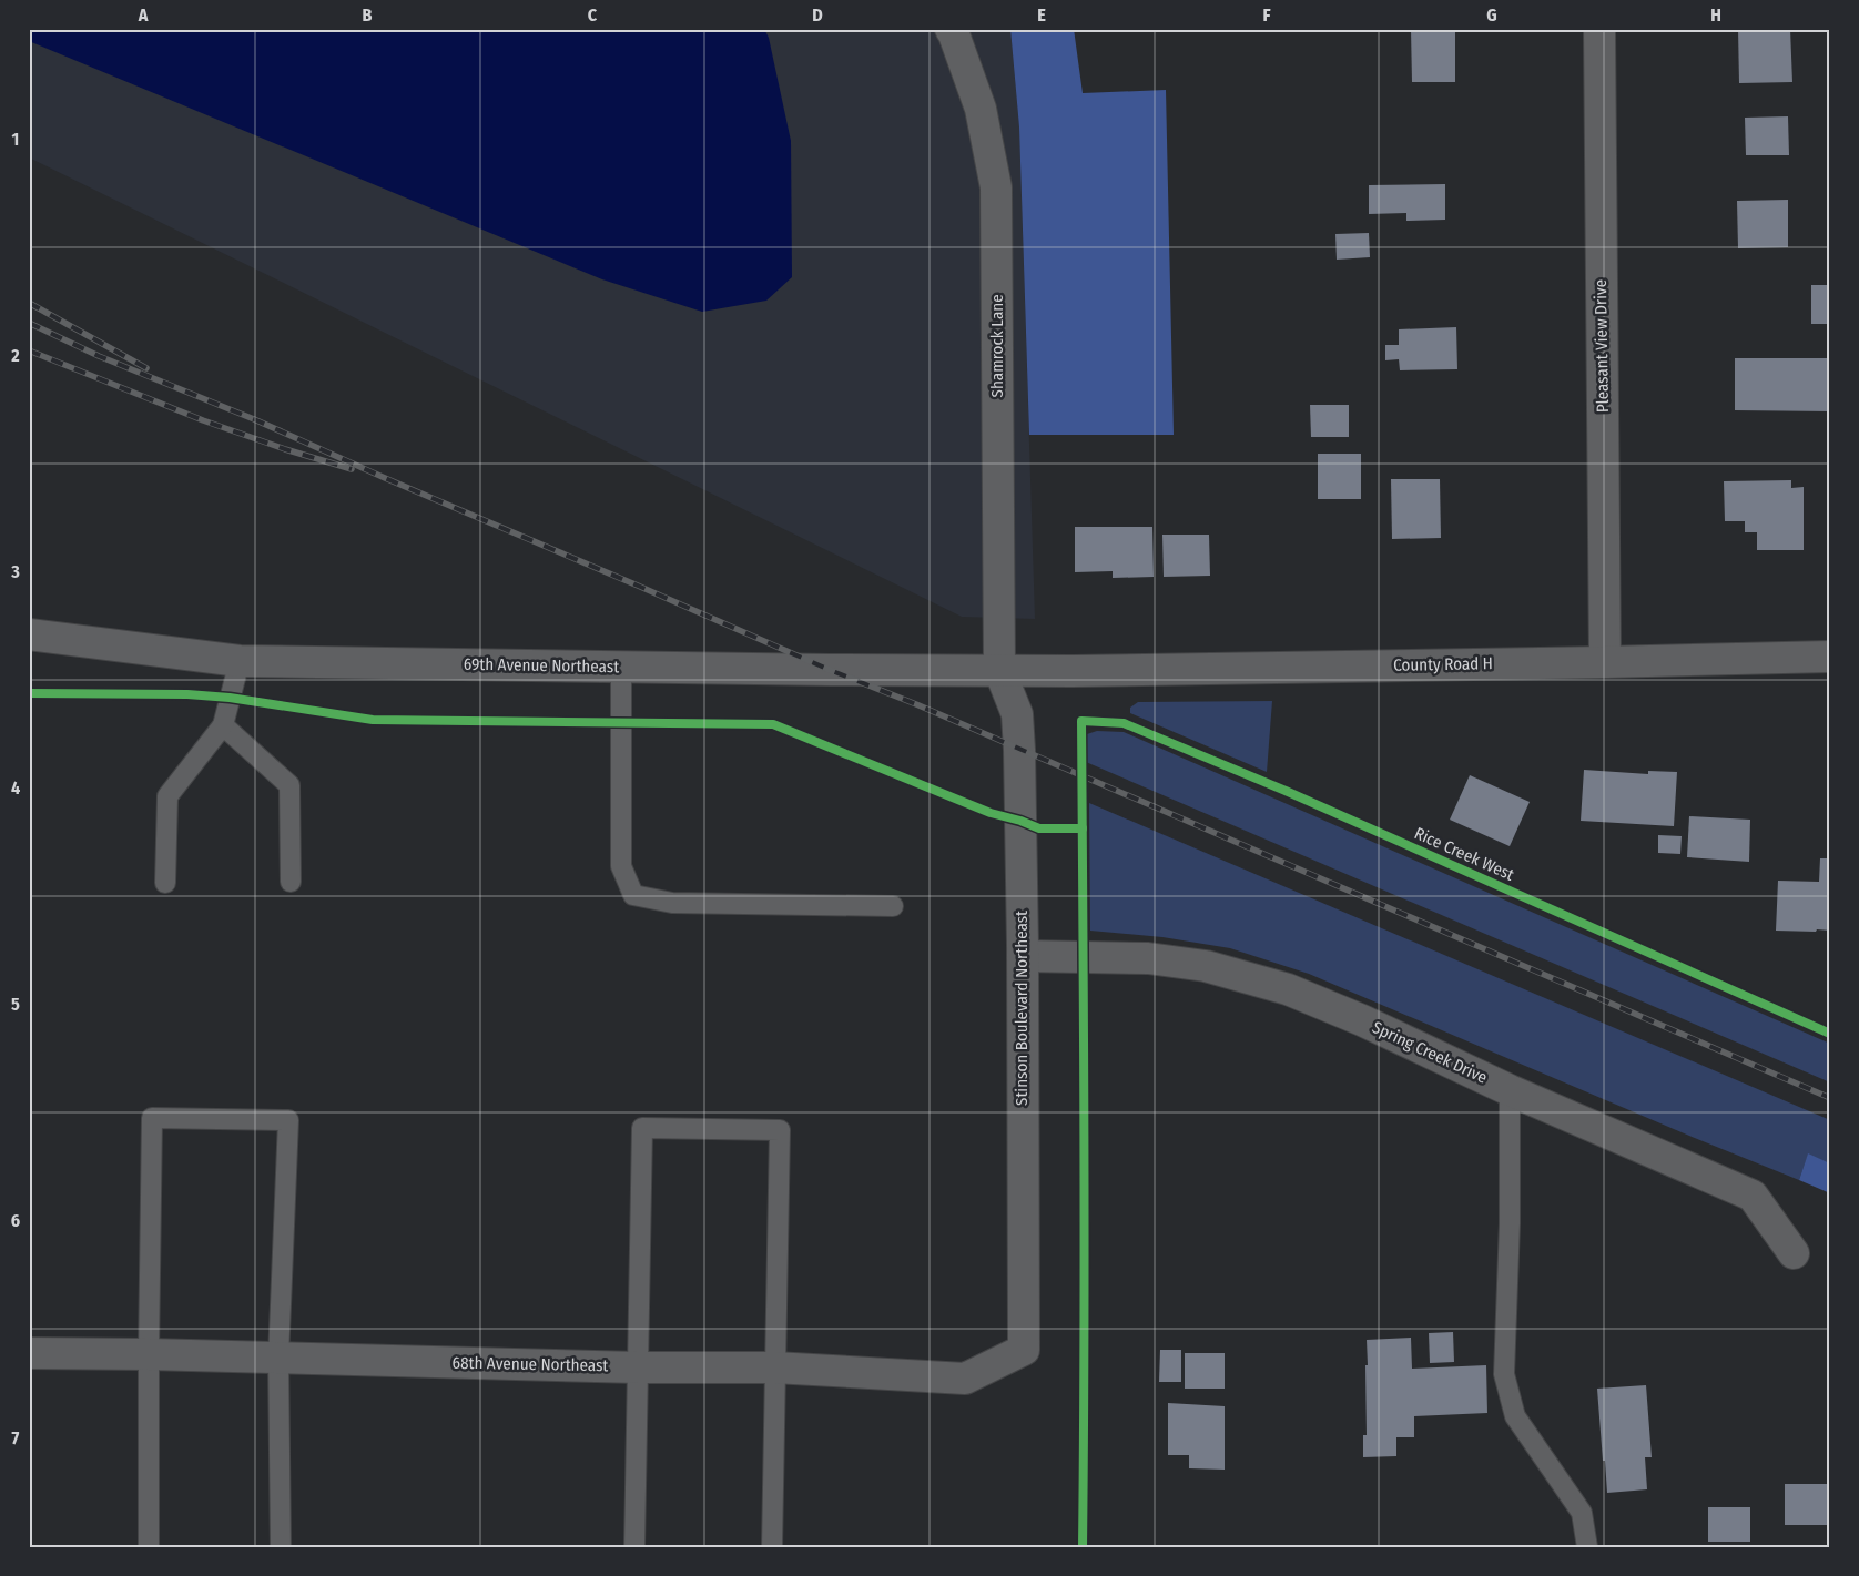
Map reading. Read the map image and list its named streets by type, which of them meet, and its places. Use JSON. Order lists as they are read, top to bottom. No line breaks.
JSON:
{"streets":{"street":["Shamrock Lane","Pleasant View Drive","County Road H","69th Avenue Northeast","Stinson Boulevard Northeast","Spring Creek Drive","68th Avenue Northeast"],"cycle path":["Rice Creek West"]},"crossings":[["Shamrock Lane","69th Avenue Northeast"],["Shamrock Lane","Stinson Boulevard Northeast"],["Pleasant View Drive","County Road H"],["County Road H","69th Avenue Northeast"],["69th Avenue Northeast","Stinson Boulevard Northeast"],["Stinson Boulevard Northeast","Spring Creek Drive"],["Stinson Boulevard Northeast","68th Avenue Northeast"]],"grid":{"columns":["A","B","C","D","E","F","G","H"],"rows":["1","2","3","4","5","6","7"]}}
